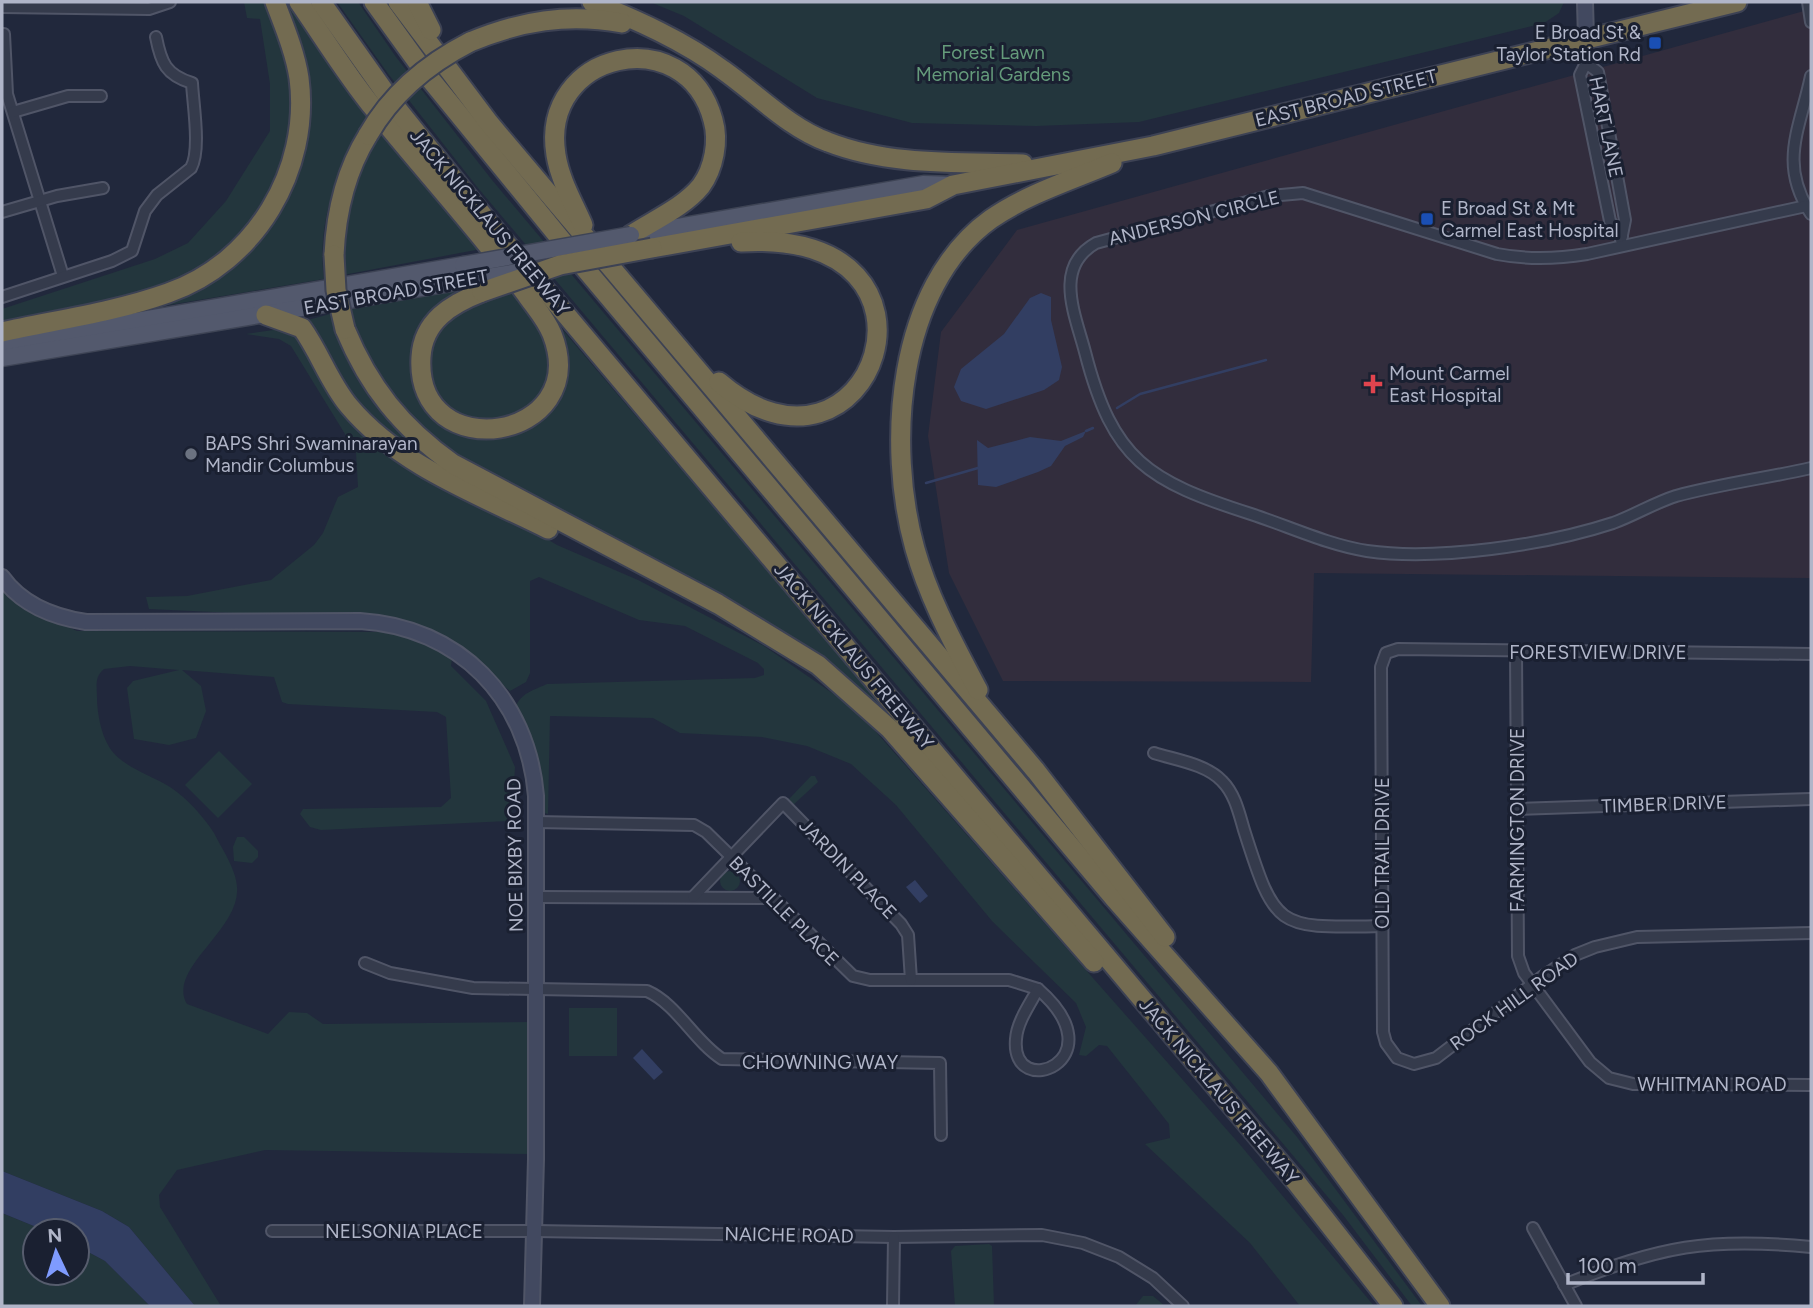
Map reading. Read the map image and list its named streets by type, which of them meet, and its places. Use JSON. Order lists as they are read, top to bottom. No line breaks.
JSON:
{"streets":{"highway":["EAST BROAD STREET","JACK NICKLAUS FREEWAY"],"street":["HART LANE","ANDERSON CIRCLE","FORESTVIEW DRIVE","TIMBER DRIVE","FARMINGTON DRIVE","OLD TRAIL DRIVE","NOE BIXBY ROAD","JARDIN PLACE","BASTILLE PLACE","ROCK HILL ROAD","CHOWNING WAY","WHITMAN ROAD","NELSONIA PLACE","NAICHE ROAD"]},"crossings":[["EAST BROAD STREET","HART LANE"],["HART LANE","ANDERSON CIRCLE"],["FORESTVIEW DRIVE","FARMINGTON DRIVE"],["FORESTVIEW DRIVE","OLD TRAIL DRIVE"],["TIMBER DRIVE","FARMINGTON DRIVE"],["FARMINGTON DRIVE","ROCK HILL ROAD"],["FARMINGTON DRIVE","WHITMAN ROAD"],["OLD TRAIL DRIVE","ROCK HILL ROAD"],["NOE BIXBY ROAD","BASTILLE PLACE"],["NOE BIXBY ROAD","CHOWNING WAY"],["NOE BIXBY ROAD","NELSONIA PLACE"],["NOE BIXBY ROAD","NAICHE ROAD"],["JARDIN PLACE","BASTILLE PLACE"],["ROCK HILL ROAD","WHITMAN ROAD"],["NELSONIA PLACE","NAICHE ROAD"]],"parks":["Forest Lawn Memorial Gardens"],"places":{"transit":["E Broad St & Taylor Station Rd","E Broad St & Mt Carmel East Hospital"],"health":["Mount Carmel East Hospital"],"other":["BAPS Shri Swaminarayan Mandir Columbus"]},"scale_bar":"100 m","north":"top"}
